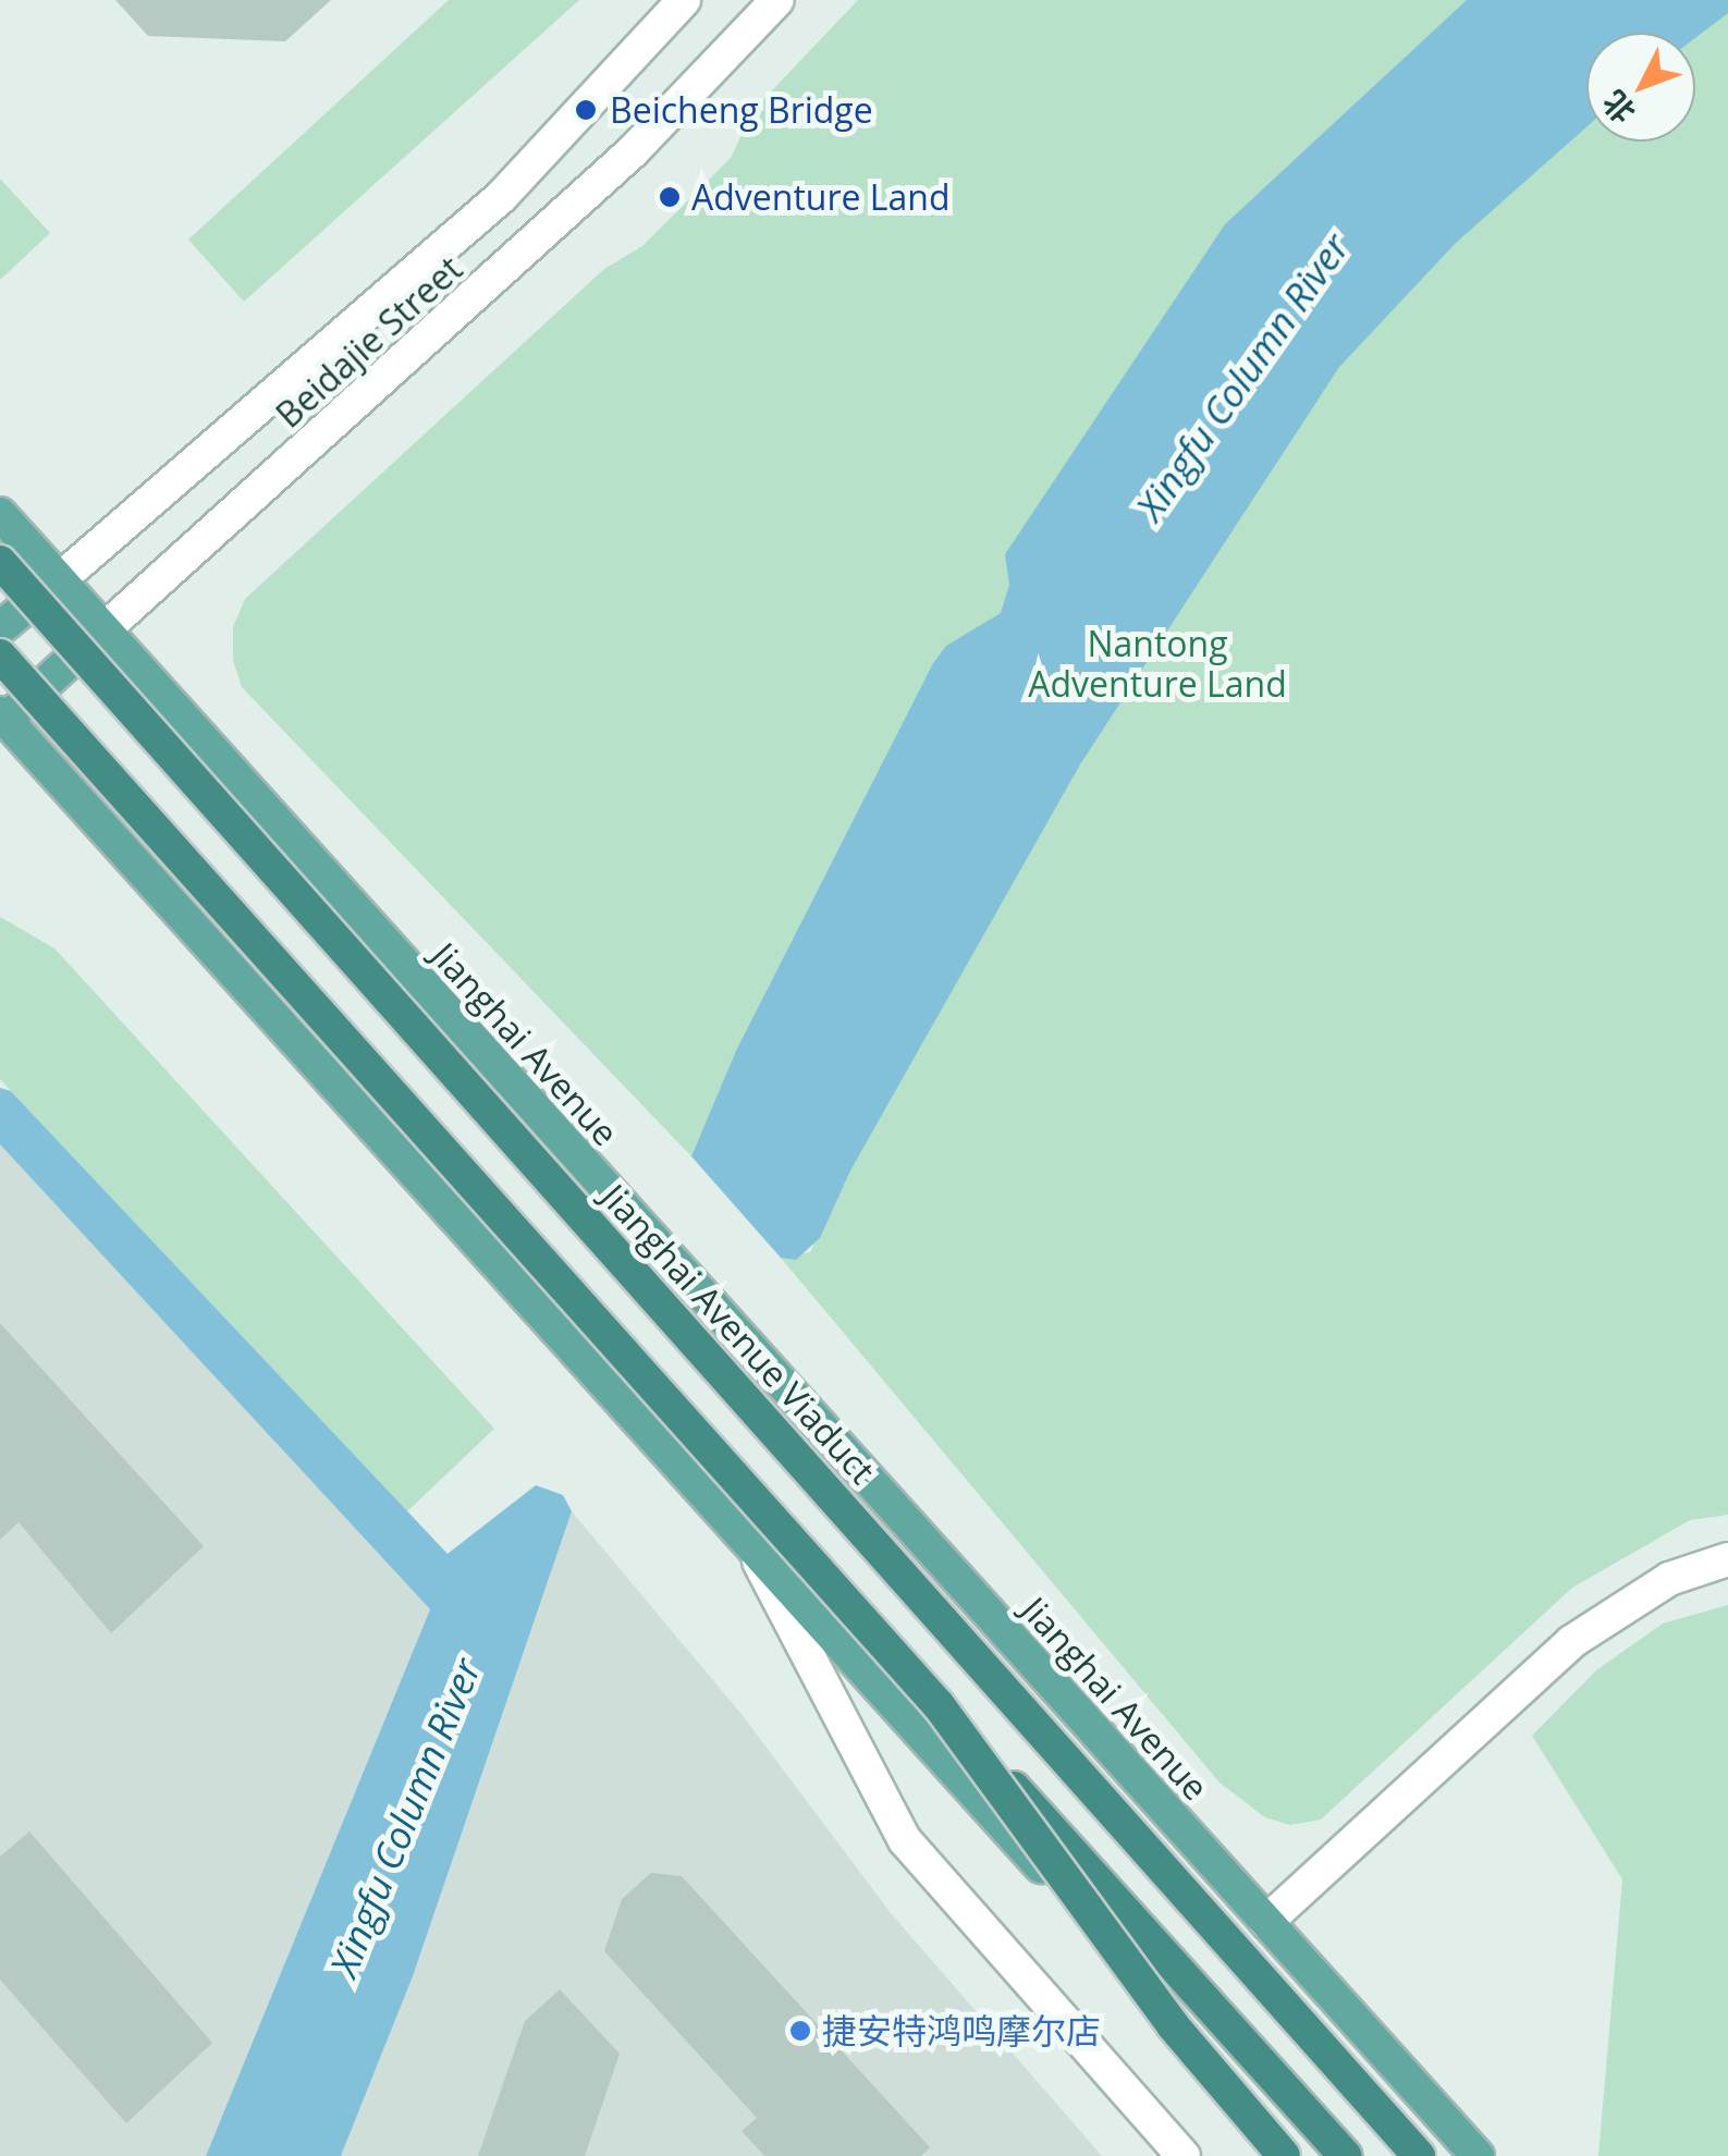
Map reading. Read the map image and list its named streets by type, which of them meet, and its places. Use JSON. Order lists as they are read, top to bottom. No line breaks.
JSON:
{"streets":{"highway":["Jianghai Avenue Viaduct"],"main road":["Beidajie Street","Jianghai Avenue"]},"crossings":[["Beidajie Street","Jianghai Avenue"]],"water":["Xingfu Column River"],"parks":["Nantong Adventure Land"],"places":["Beicheng Bridge","Adventure Land","捷安特鸿鸣摩尔店"],"north":"bottom left"}
